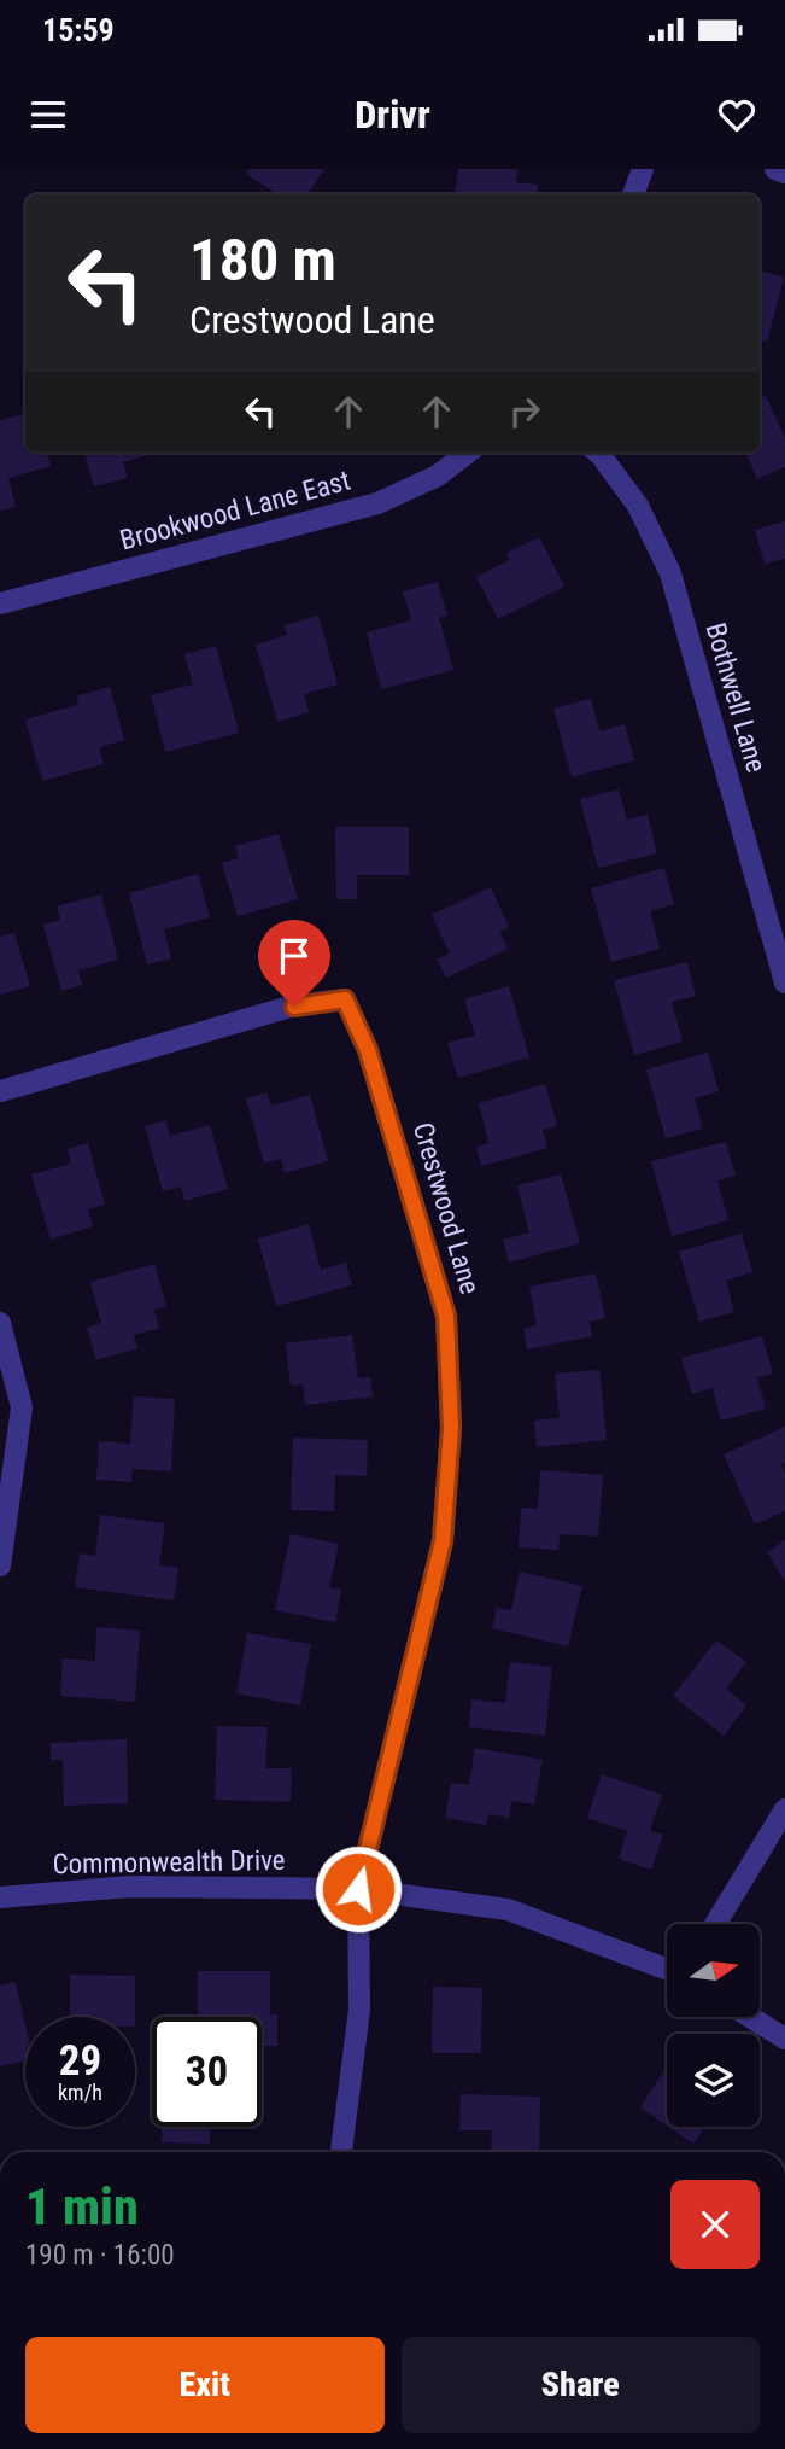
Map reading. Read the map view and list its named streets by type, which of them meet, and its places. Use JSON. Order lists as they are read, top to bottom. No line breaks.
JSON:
{"streets":{"street":["Brookwood Lane East","Bothwell Lane","Crestwood Lane","Commonwealth Drive"]},"crossings":[["Crestwood Lane","Commonwealth Drive"]],"north":"right","page":{"status":"15:59","header":"Drivr","turn":["180 m","Crestwood Lane"],"speed":"29 km/h","limit":"30","heading":["1 min","190 m · 16:00"],"buttons":["Exit","Share"]}}
